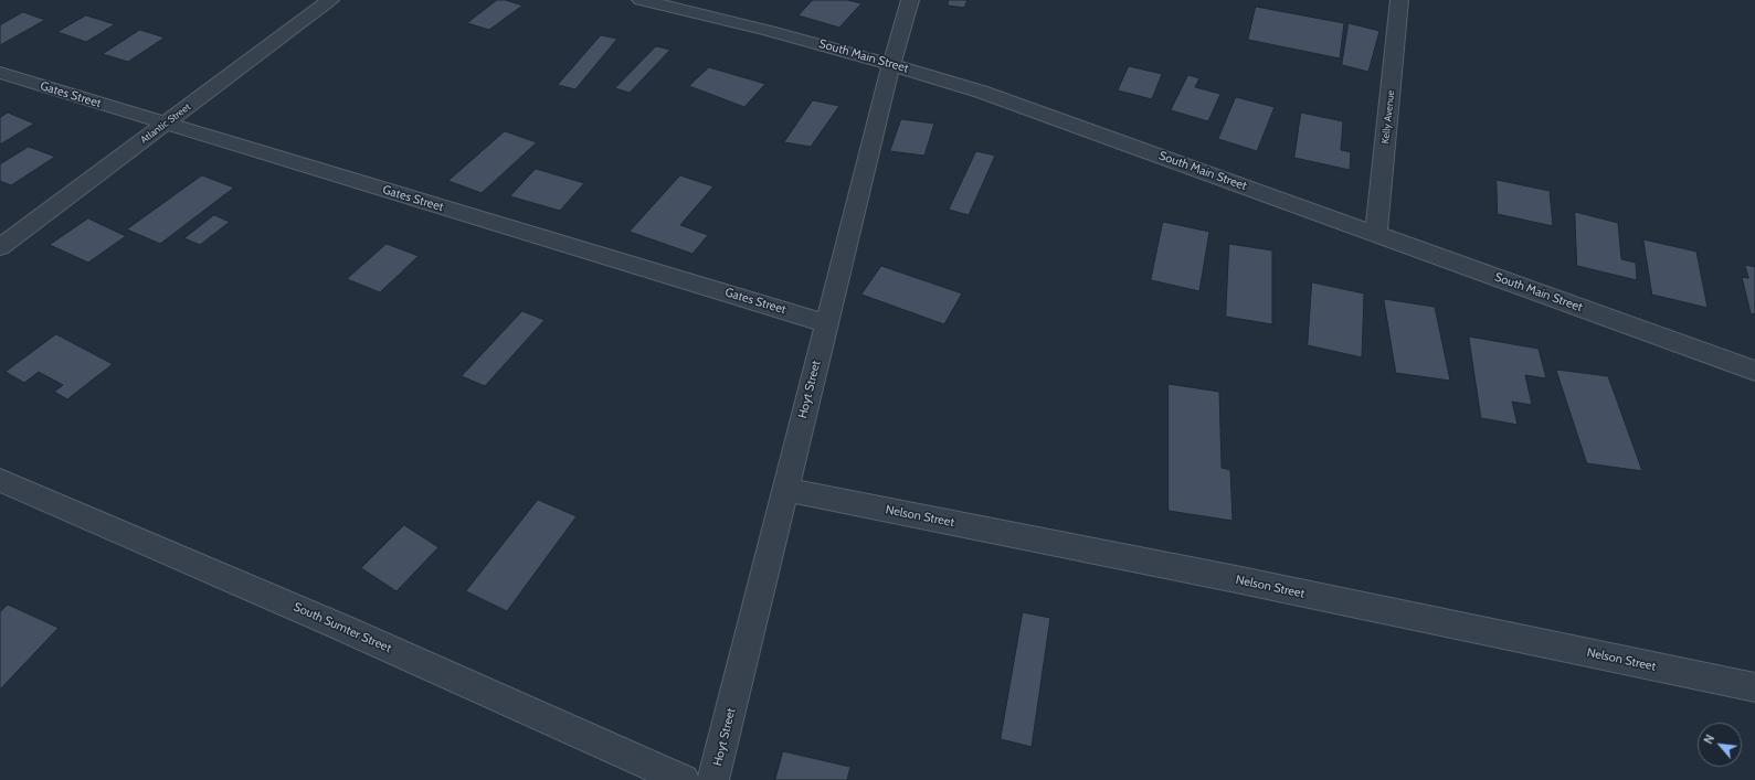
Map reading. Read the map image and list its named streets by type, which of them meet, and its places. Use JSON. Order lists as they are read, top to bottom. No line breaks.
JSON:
{"streets":{"street":["South Main Street","Gates Street","Kelly Avenue","Atlantic Street","Hoyt Street","Nelson Street","South Sumter Street"]},"crossings":[["South Main Street","Kelly Avenue"],["South Main Street","Hoyt Street"],["Gates Street","Atlantic Street"],["Gates Street","Hoyt Street"],["Hoyt Street","Nelson Street"]],"north":"top left"}
